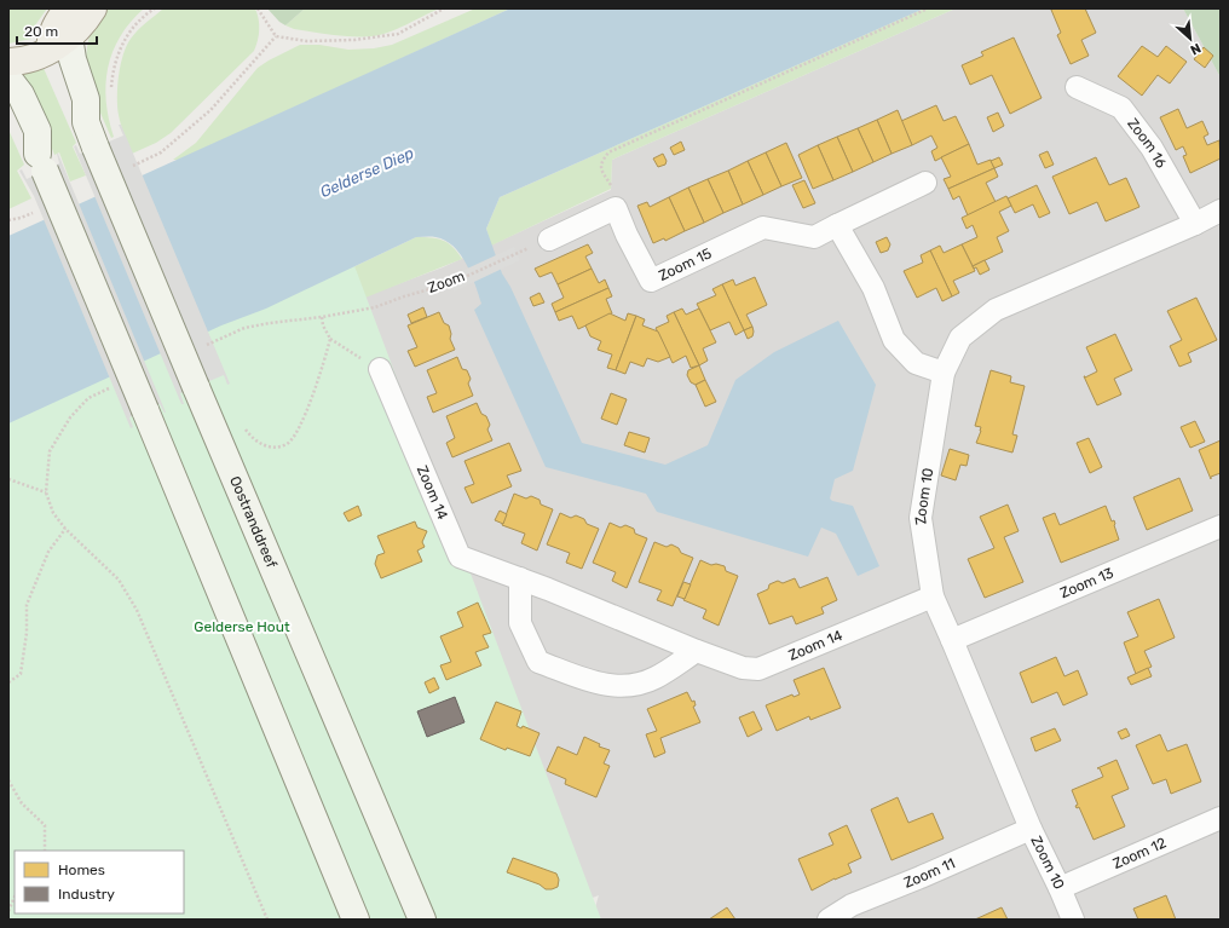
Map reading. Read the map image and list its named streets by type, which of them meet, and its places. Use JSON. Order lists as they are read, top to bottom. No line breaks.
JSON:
{"streets":{"main road":["Oostranddreef"],"street":["Zoom 16","Zoom 15","Zoom 14","Zoom 10","Zoom 13","Zoom 12","Zoom 11"],"path":["Zoom"]},"crossings":[["Zoom 16","Zoom 10"],["Zoom 14","Zoom 10"],["Zoom 10","Zoom 13"],["Zoom 10","Zoom 12"],["Zoom 10","Zoom 11"]],"water":["Gelderse Diep"],"parks":["Gelderse Hout"],"legend":["Homes","Industry"],"scale_bar":"20 m","north":"bottom right"}
